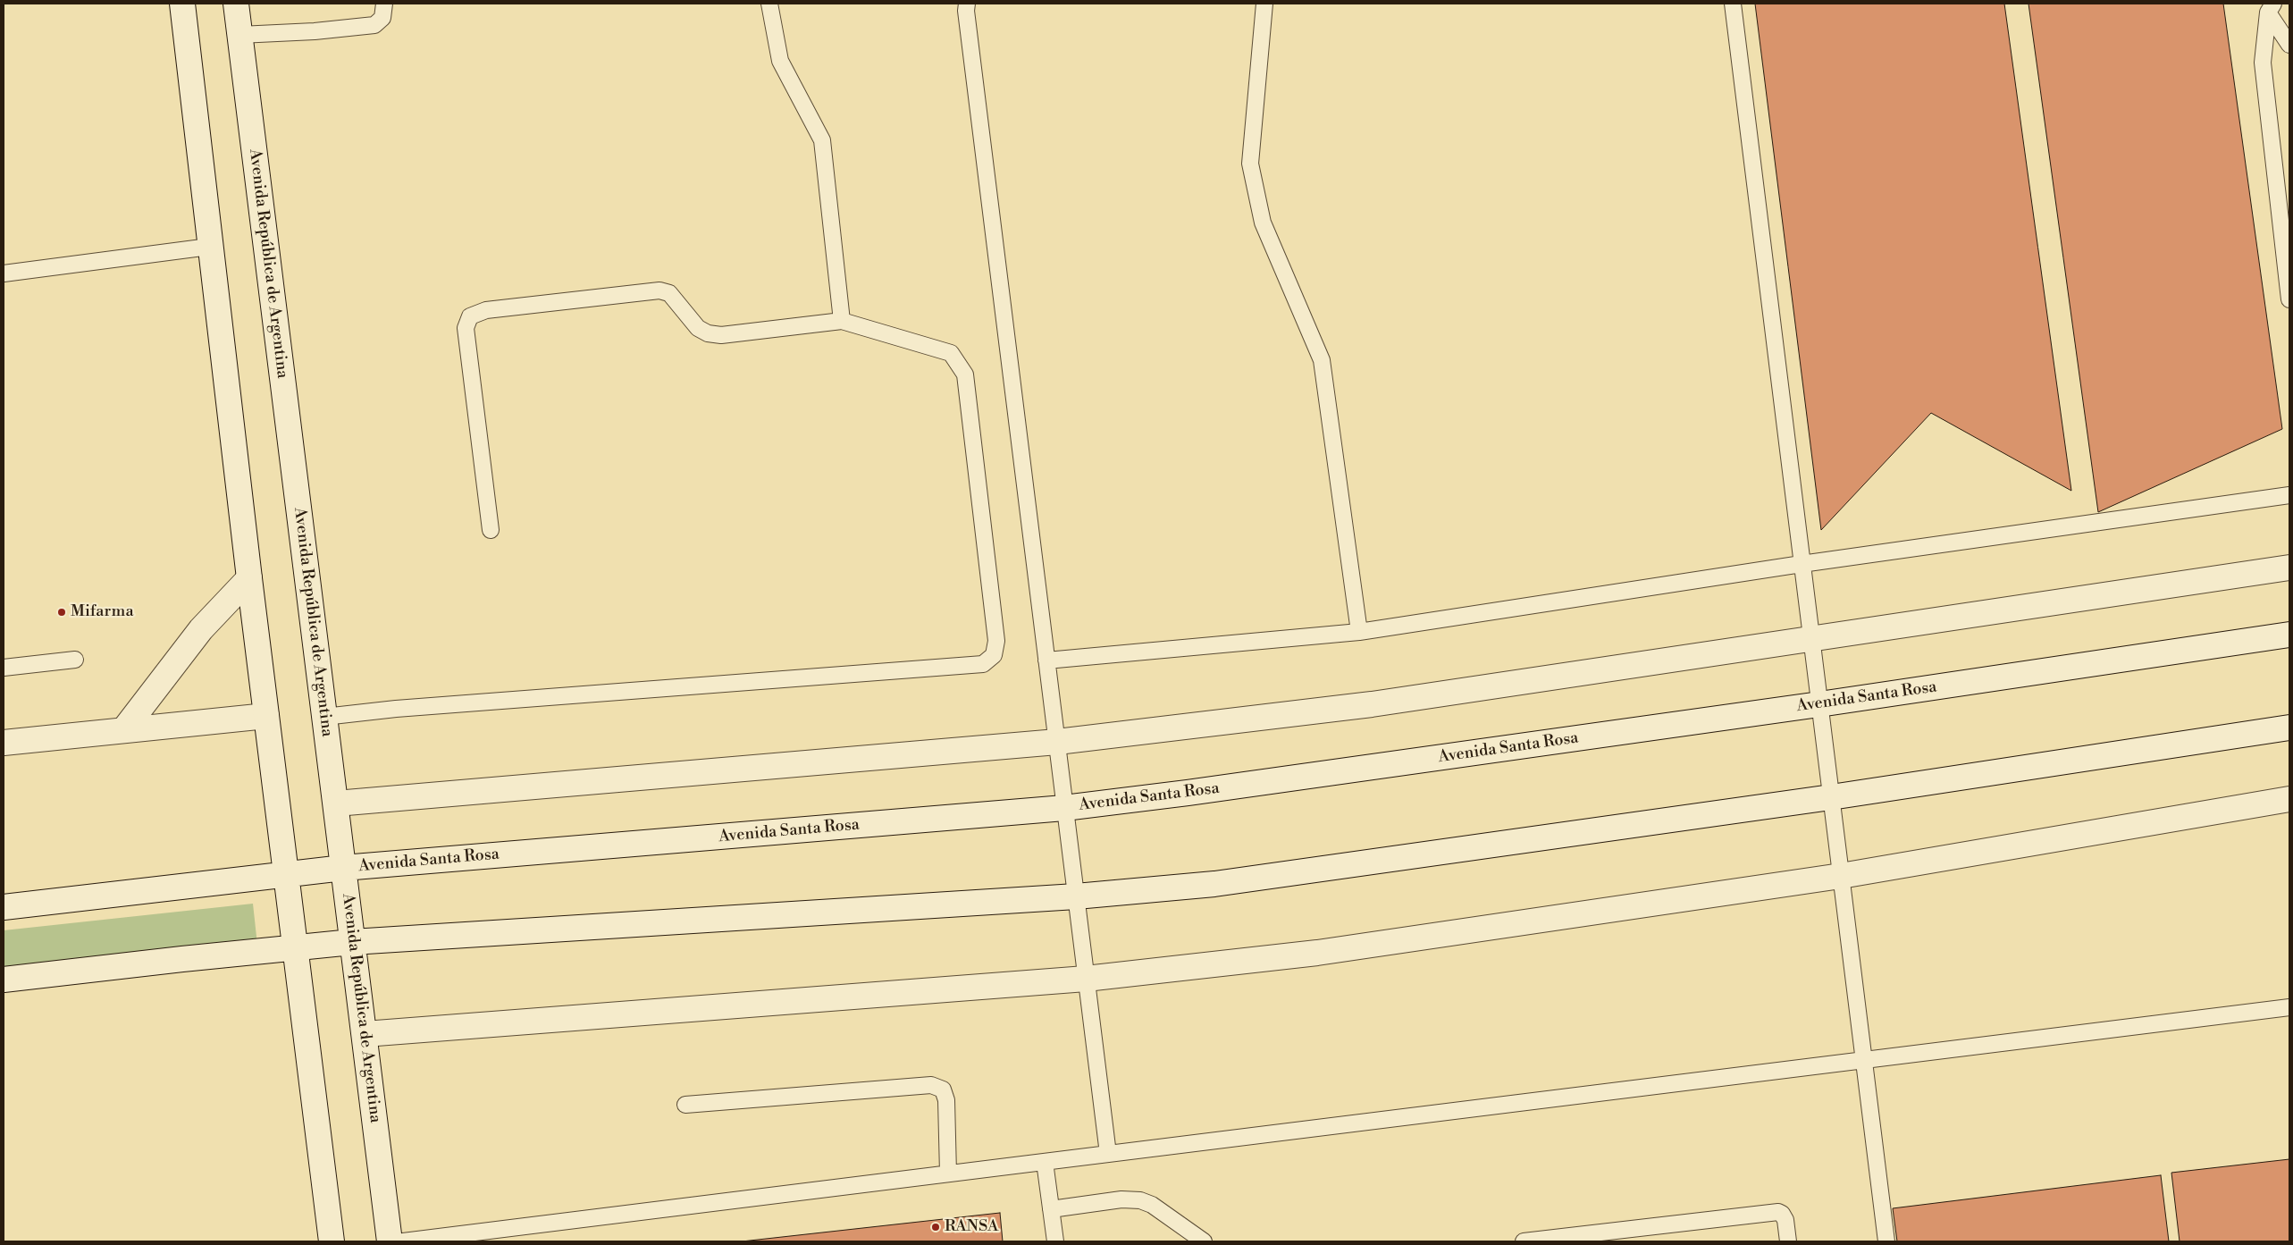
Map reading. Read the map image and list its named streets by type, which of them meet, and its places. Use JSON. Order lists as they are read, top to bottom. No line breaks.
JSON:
{"streets":{"main road":["Avenida República de Argentina","Avenida Santa Rosa"]},"crossings":[["Avenida República de Argentina","Avenida Santa Rosa"]],"places":["Mifarma","RANSA"]}
